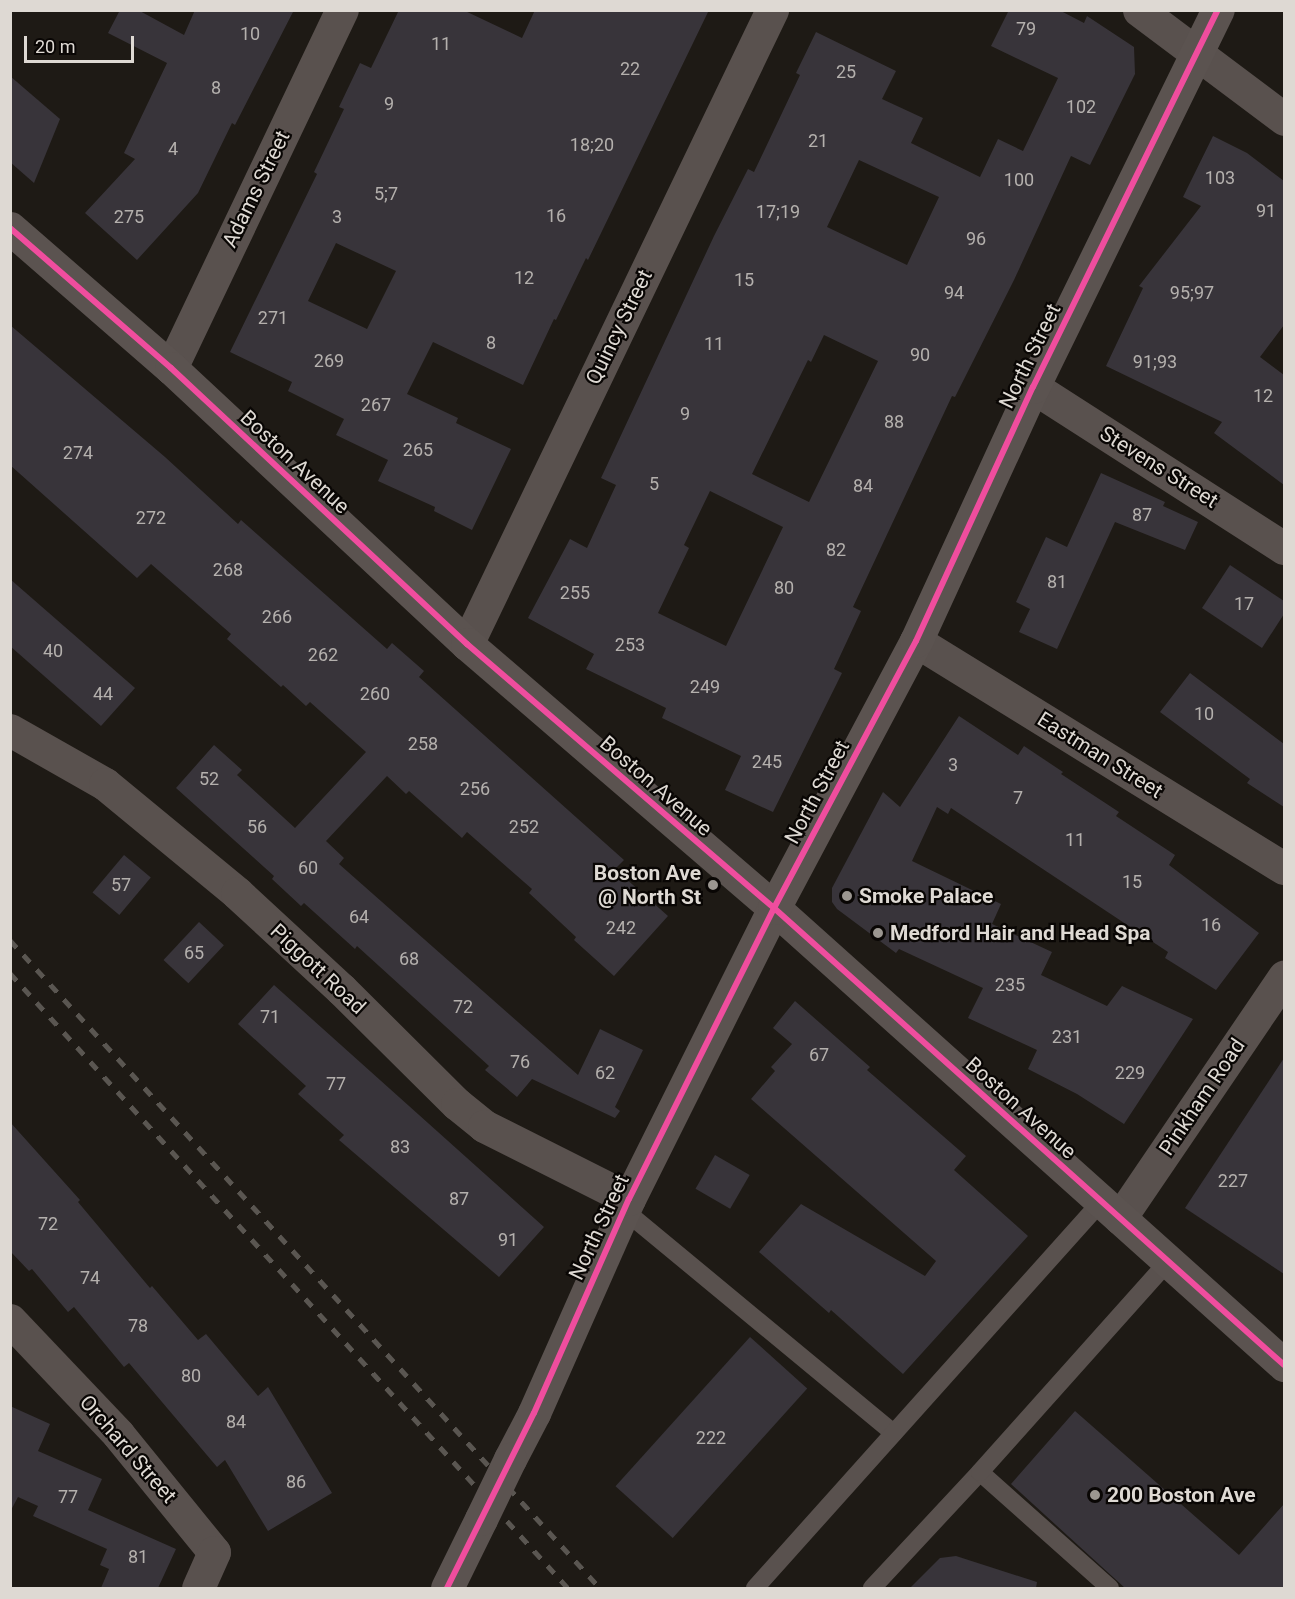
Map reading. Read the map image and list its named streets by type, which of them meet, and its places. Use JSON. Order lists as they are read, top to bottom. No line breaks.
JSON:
{"streets":{"street":["Adams Street","Quincy Street","North Street","Boston Avenue","Stevens Street","Eastman Street","Piggott Road","Pinkham Road","Orchard Street"]},"crossings":[["Adams Street","Boston Avenue"],["Quincy Street","Boston Avenue"],["North Street","Boston Avenue"],["North Street","Stevens Street"],["North Street","Eastman Street"],["North Street","Piggott Road"],["Boston Avenue","Pinkham Road"]],"places":["Boston Ave @ North St","Smoke Palace","Medford Hair and Head Spa","200 Boston Ave"],"house_numbers":["79","10","11","22","25","8","9","102","21","18;20","4","103","100","5;7","91","17;19","16","275","3","96","12","15","94","95;97","271","8","11","90","269","91;93","12","267","9","88","265","274","5","84","87","272","82","268","81","80","255","17","266","253","40","262","249","44","260","10","258","245","3","52","256","7","56","252","11","60","15","57","64","16","242","65","68","235","72","71","231","67","76","62","229","77","83","227","87","72","91","74","78","80","84","222","86","77","81"],"scale_bar":"20 m"}
